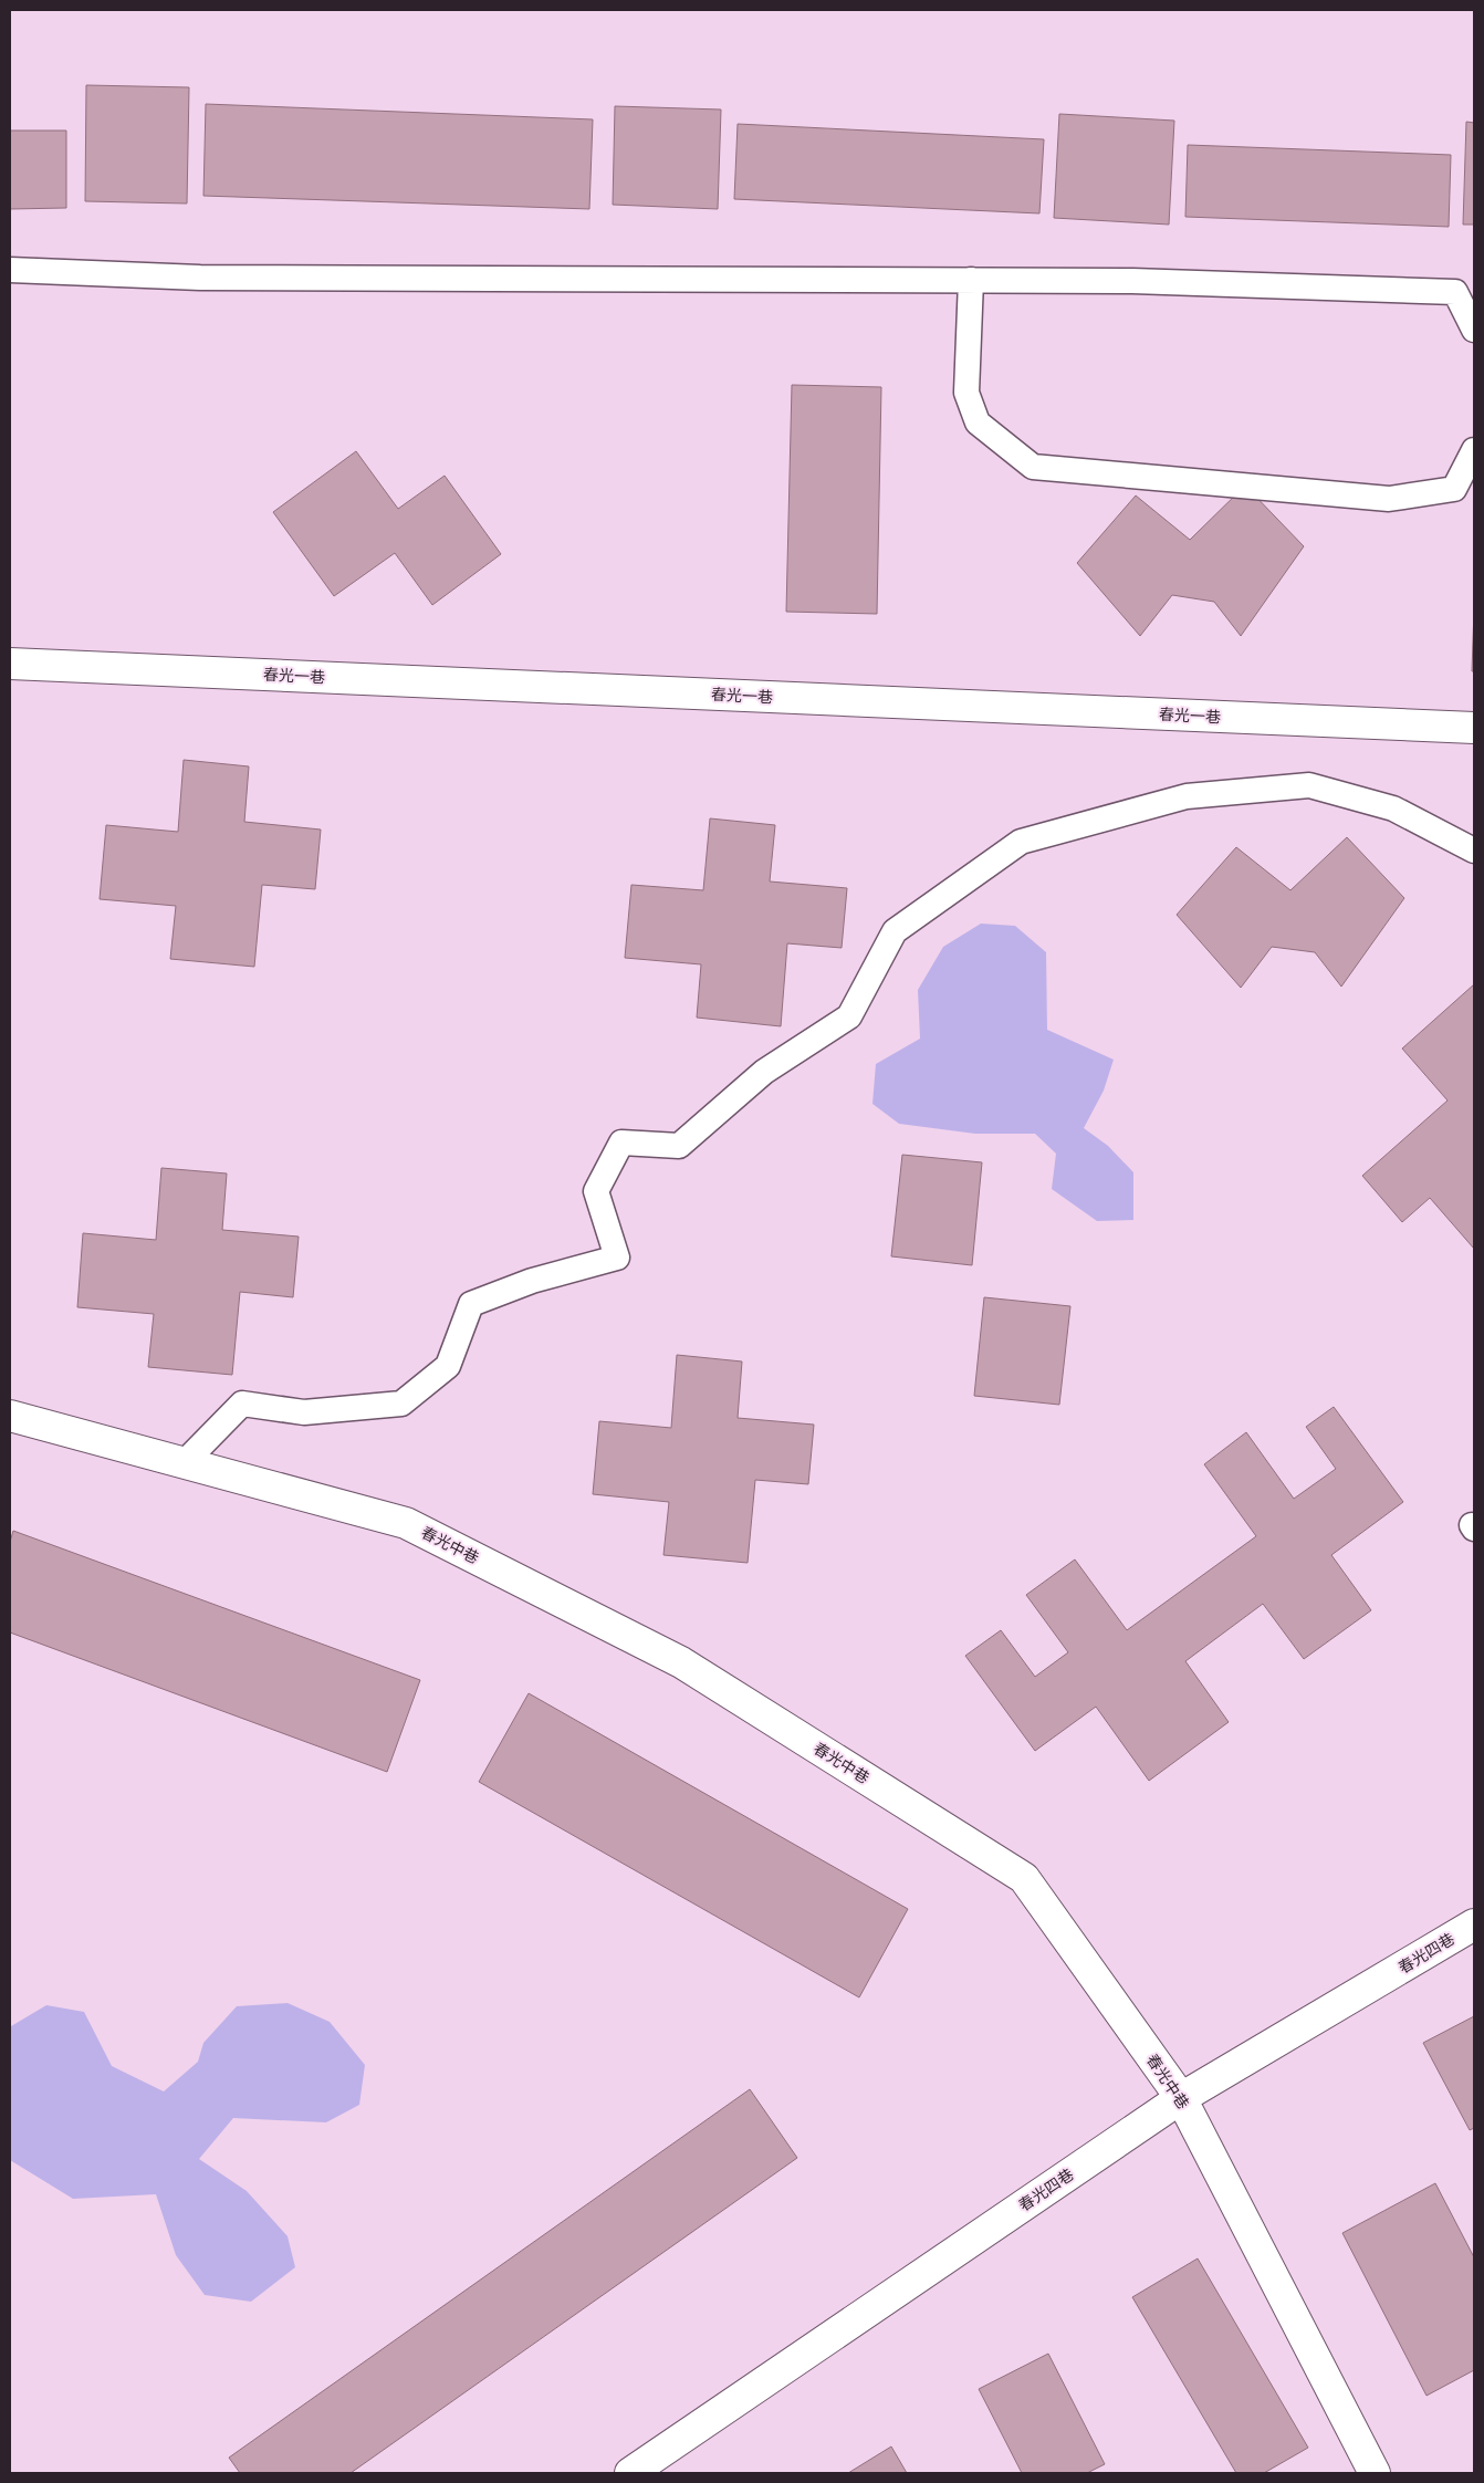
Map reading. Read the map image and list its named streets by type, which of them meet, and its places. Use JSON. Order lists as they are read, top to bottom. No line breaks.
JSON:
{"streets":{"street":["春光一巷","春光中巷","春光四巷"]},"crossings":[["春光中巷","春光四巷"]]}
